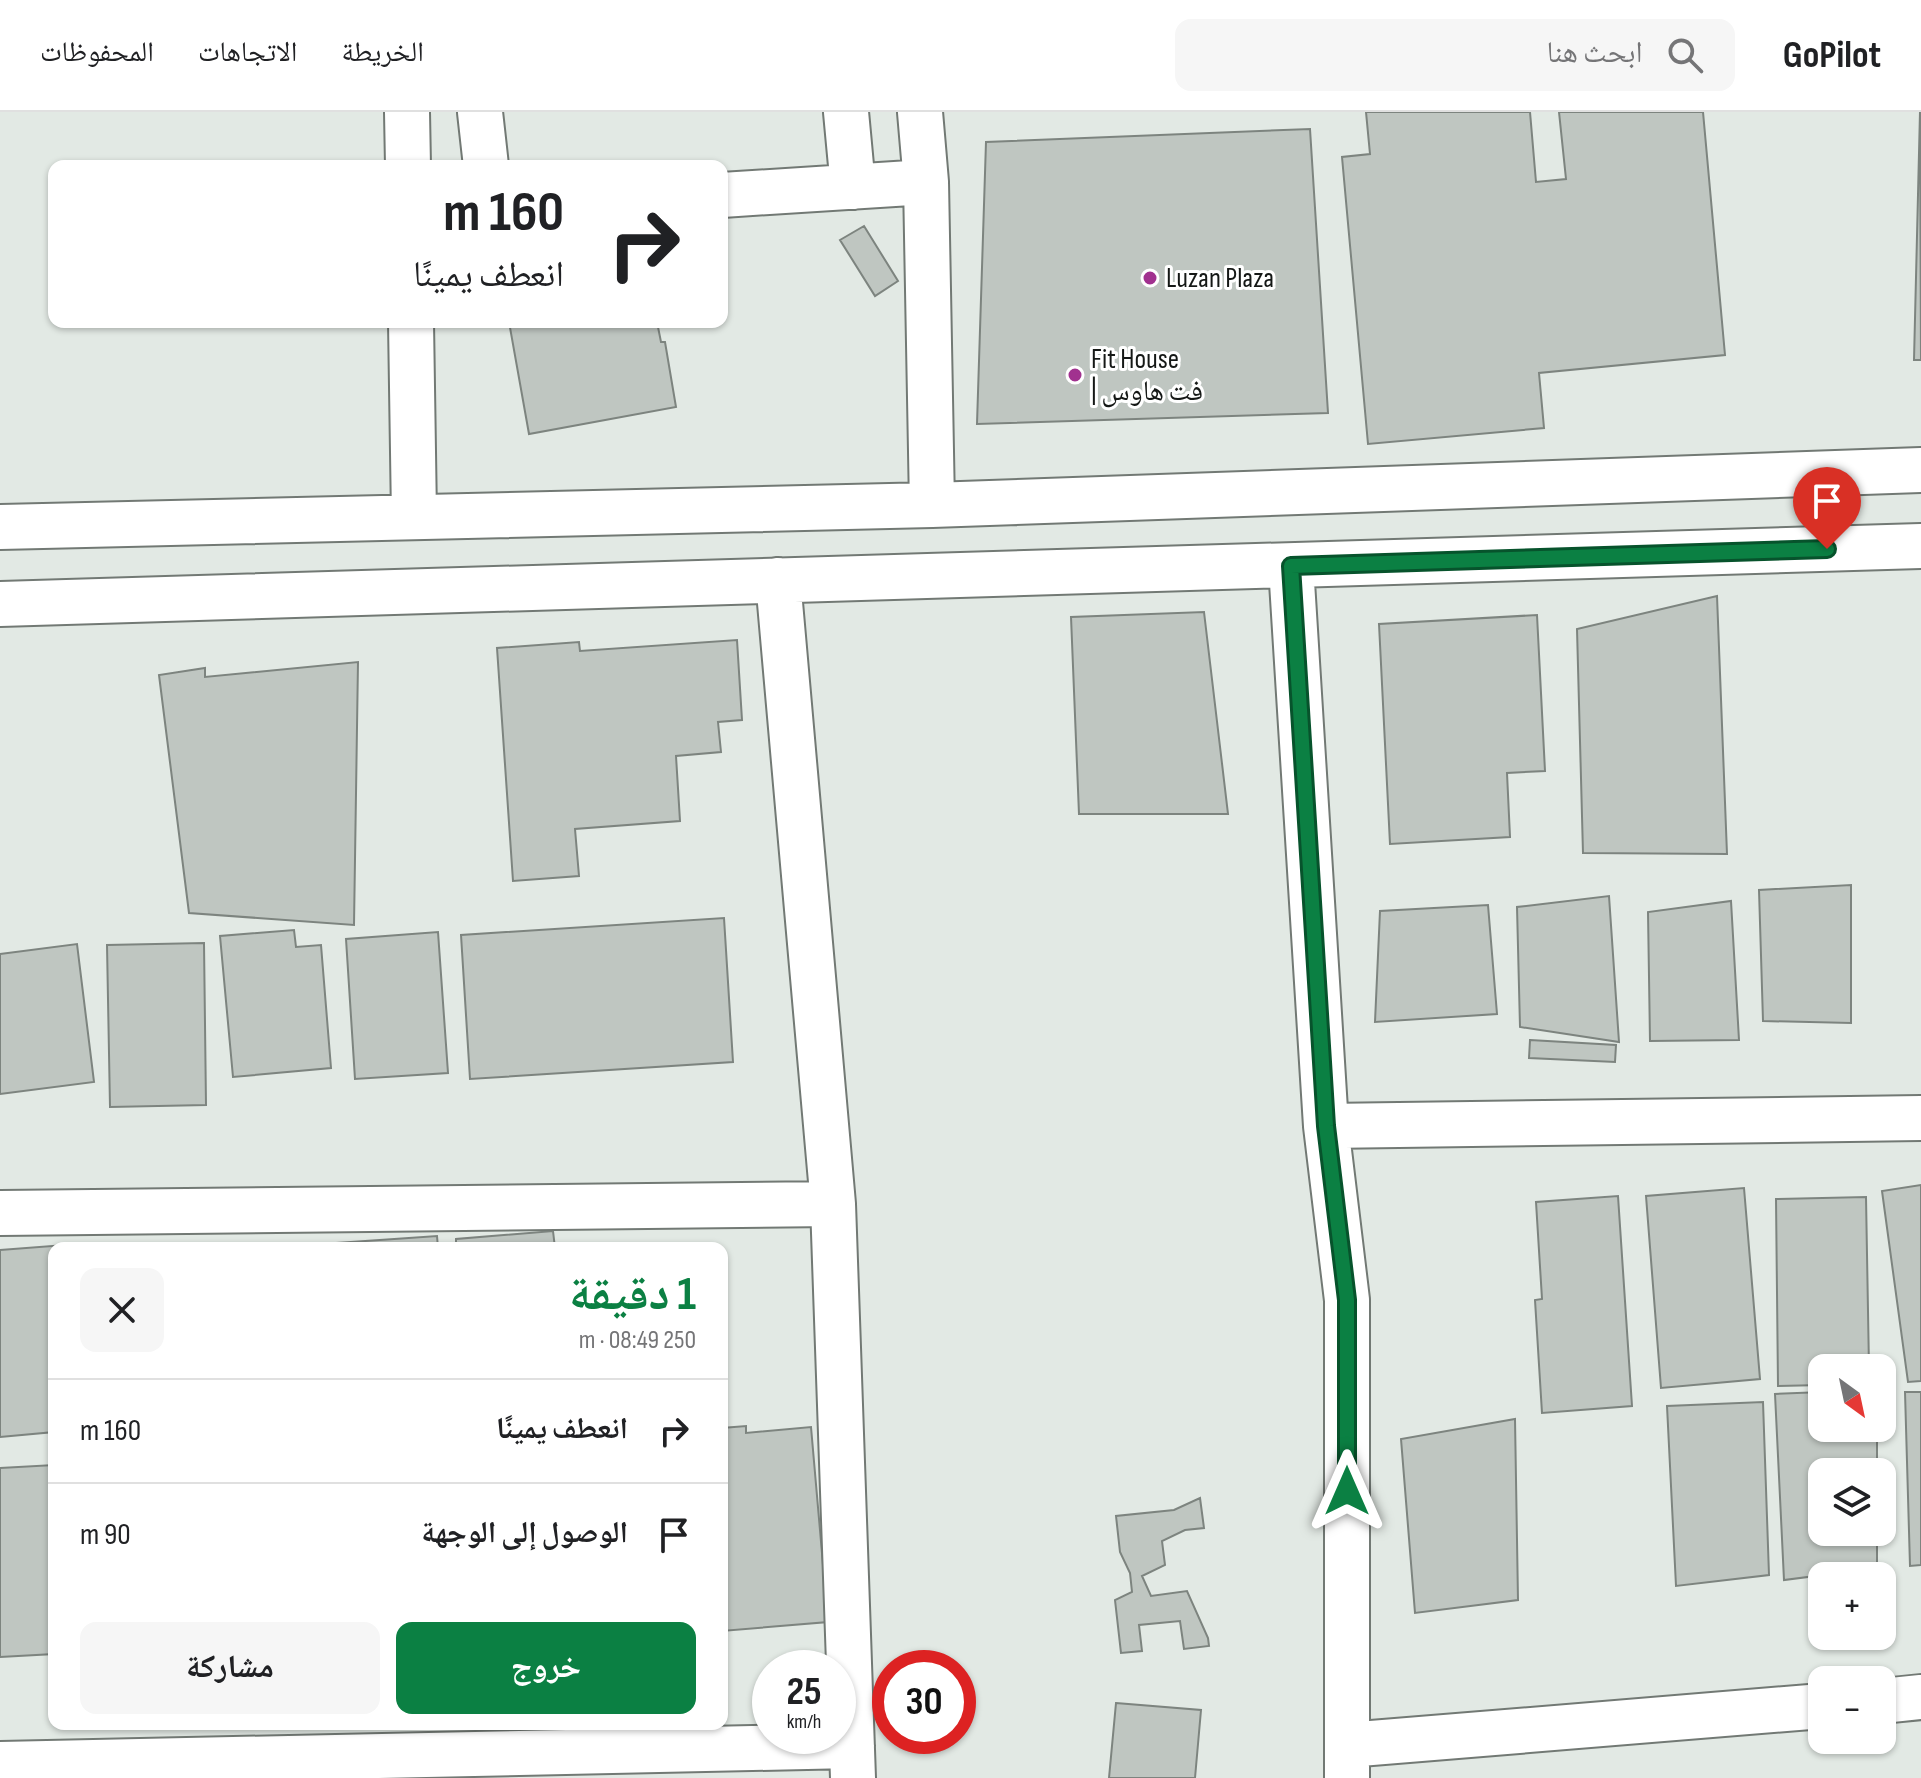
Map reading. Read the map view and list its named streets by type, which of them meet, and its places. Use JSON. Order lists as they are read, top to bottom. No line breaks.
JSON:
{"places":["Luzan Plaza","Fit House | فت هاوس"],"north":"bottom right","page":{"header":"GoPilot","search":"ابحث هنا","nav":["الخريطة","الاتجاهات","المحفوظات"],"turn":["160 m","انعطف يمينًا"],"heading":["1 دقيقة","250 m · 08:49"],"map_buttons":["+","−"],"list":[{"name":"انعطف يمينًا","value":"160 m"},{"name":"الوصول إلى الوجهة","value":"90 m"}],"buttons":["خروج","مشاركة"],"speed":"25 km/h","limit":"30"}}
